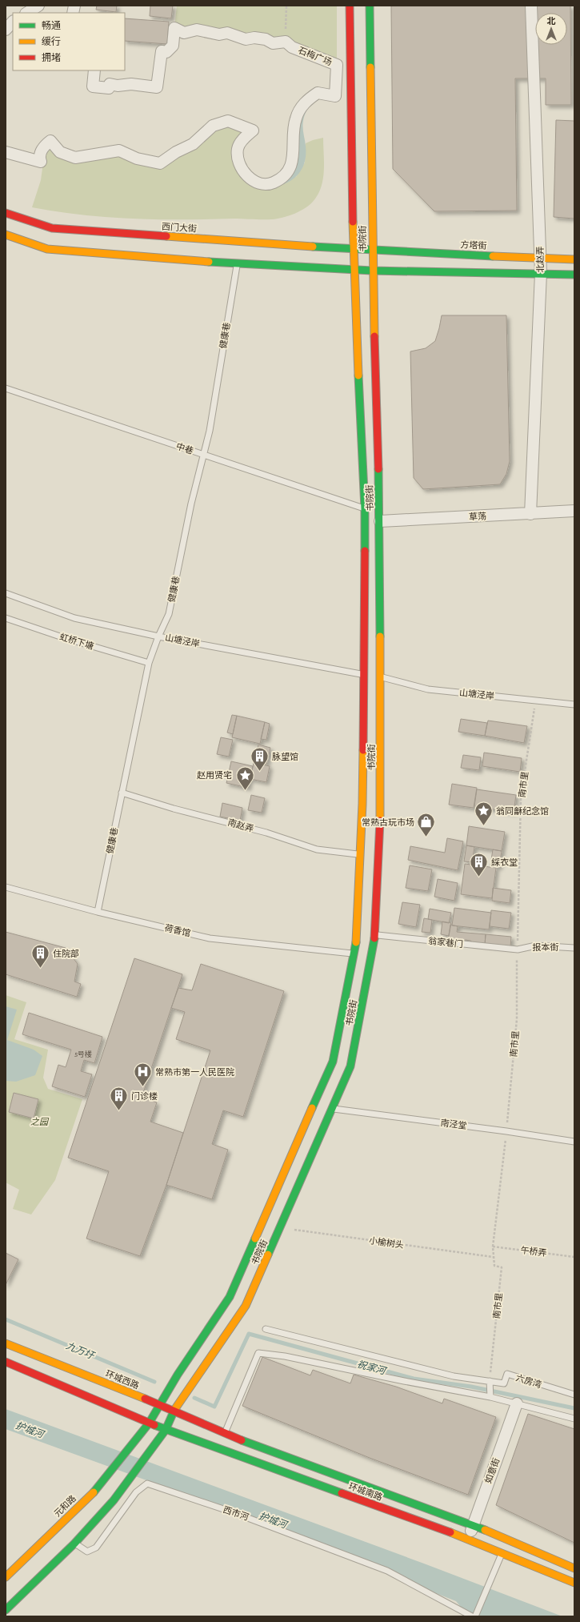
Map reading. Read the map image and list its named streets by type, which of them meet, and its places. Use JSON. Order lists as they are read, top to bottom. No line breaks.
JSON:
{"streets":{"main road":["西门大街","书院街","方塔街","环城西路","环城南路","元和路"],"street":["石梅广场","北赵弄","草荡","如意街"],"lane":["健康巷","中巷","山塘泾岸","虹桥下塘","南赵弄","荷香馆","翁家巷门","报本街","南泾堂","六房湾","西市河"],"path":["南市里","小榆树头","午桥弄"]},"crossings":[["西门大街","书院街"],["西门大街","方塔街"],["书院街","方塔街"],["书院街","中巷"],["书院街","草荡"],["书院街","山塘泾岸"],["书院街","南赵弄"],["书院街","荷香馆"],["书院街","翁家巷门"],["书院街","南泾堂"],["书院街","小榆树头"],["书院街","环城西路"],["书院街","环城南路"],["书院街","元和路"],["书院街","西市河"],["方塔街","北赵弄"],["北赵弄","草荡"],["健康巷","中巷"],["健康巷","山塘泾岸"],["健康巷","虹桥下塘"],["健康巷","南赵弄"],["健康巷","荷香馆"],["山塘泾岸","南市里"],["南市里","翁家巷门"],["南市里","报本街"],["南市里","南泾堂"],["南市里","小榆树头"],["南市里","午桥弄"],["南市里","六房湾"],["翁家巷门","报本街"],["环城西路","环城南路"],["如意街","环城南路"]],"water":["九万圩","祝家河","护城河"],"parks":["之园"],"places":{"building":["脉望馆","綵衣堂","住院部","门诊楼"],"place":["赵用贤宅","翁同龢纪念馆"],"shop":["常熟古玩市场"],"hospital":["常熟市第一人民医院"]},"house_numbers":["5号楼"],"legend":["畅通","缓行","拥堵"],"north":"top"}
